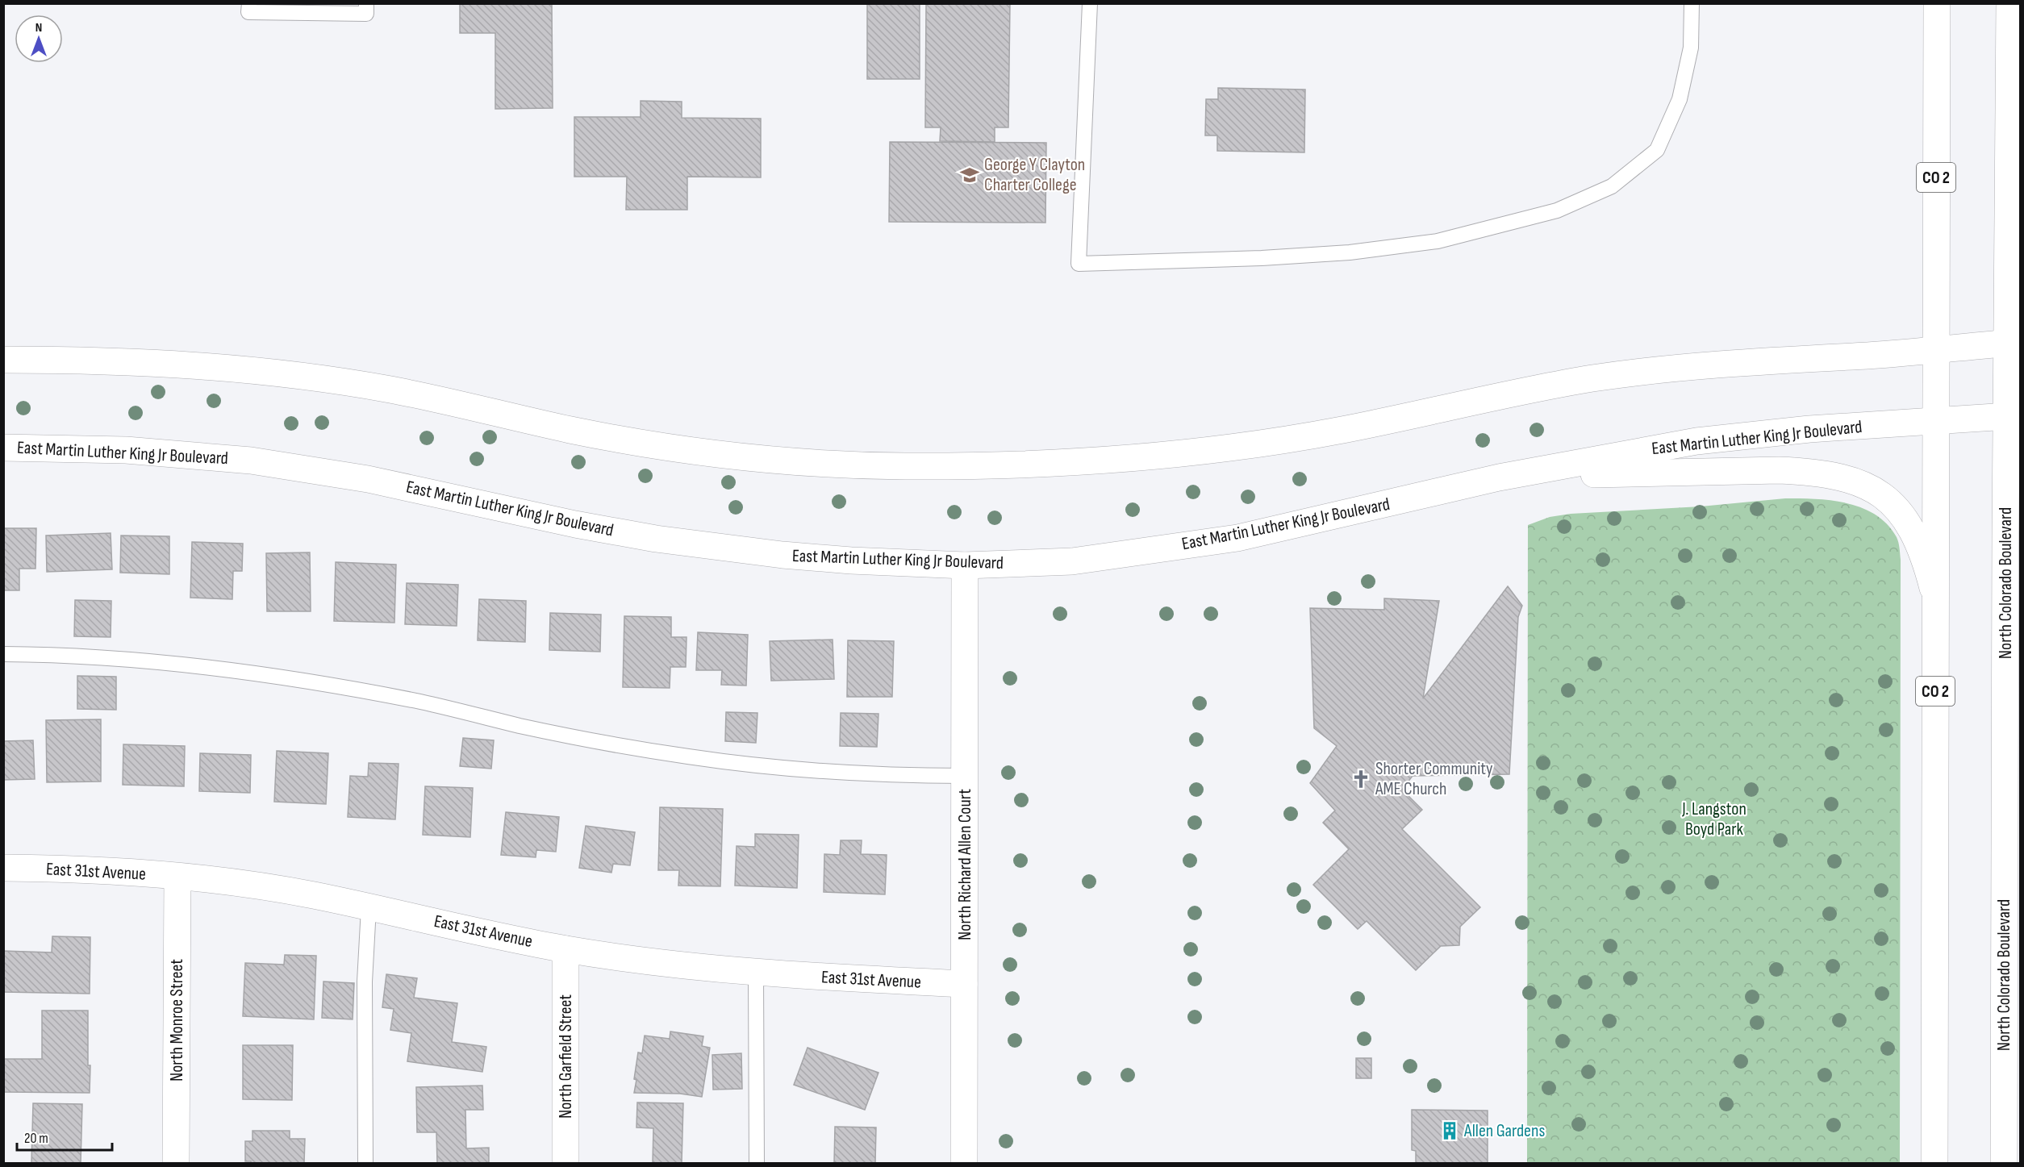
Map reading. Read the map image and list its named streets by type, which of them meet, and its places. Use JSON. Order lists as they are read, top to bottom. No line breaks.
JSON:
{"streets":{"main road":["CO 2","East Martin Luther King Jr Boulevard","North Colorado Boulevard","North Richard Allen Court","East 31st Avenue","North Monroe Street","North Garfield Street"]},"crossings":[["CO 2","East Martin Luther King Jr Boulevard"],["East Martin Luther King Jr Boulevard","North Colorado Boulevard"],["East Martin Luther King Jr Boulevard","North Richard Allen Court"],["North Richard Allen Court","East 31st Avenue"],["East 31st Avenue","North Monroe Street"],["East 31st Avenue","North Garfield Street"]],"parks":["J. Langston Boyd Park"],"places":{"school or university":["George Y Clayton Charter College"],"church":["Shorter Community AME Church"],"building":["Allen Gardens"]},"scale_bar":"20 m","north":"top"}
